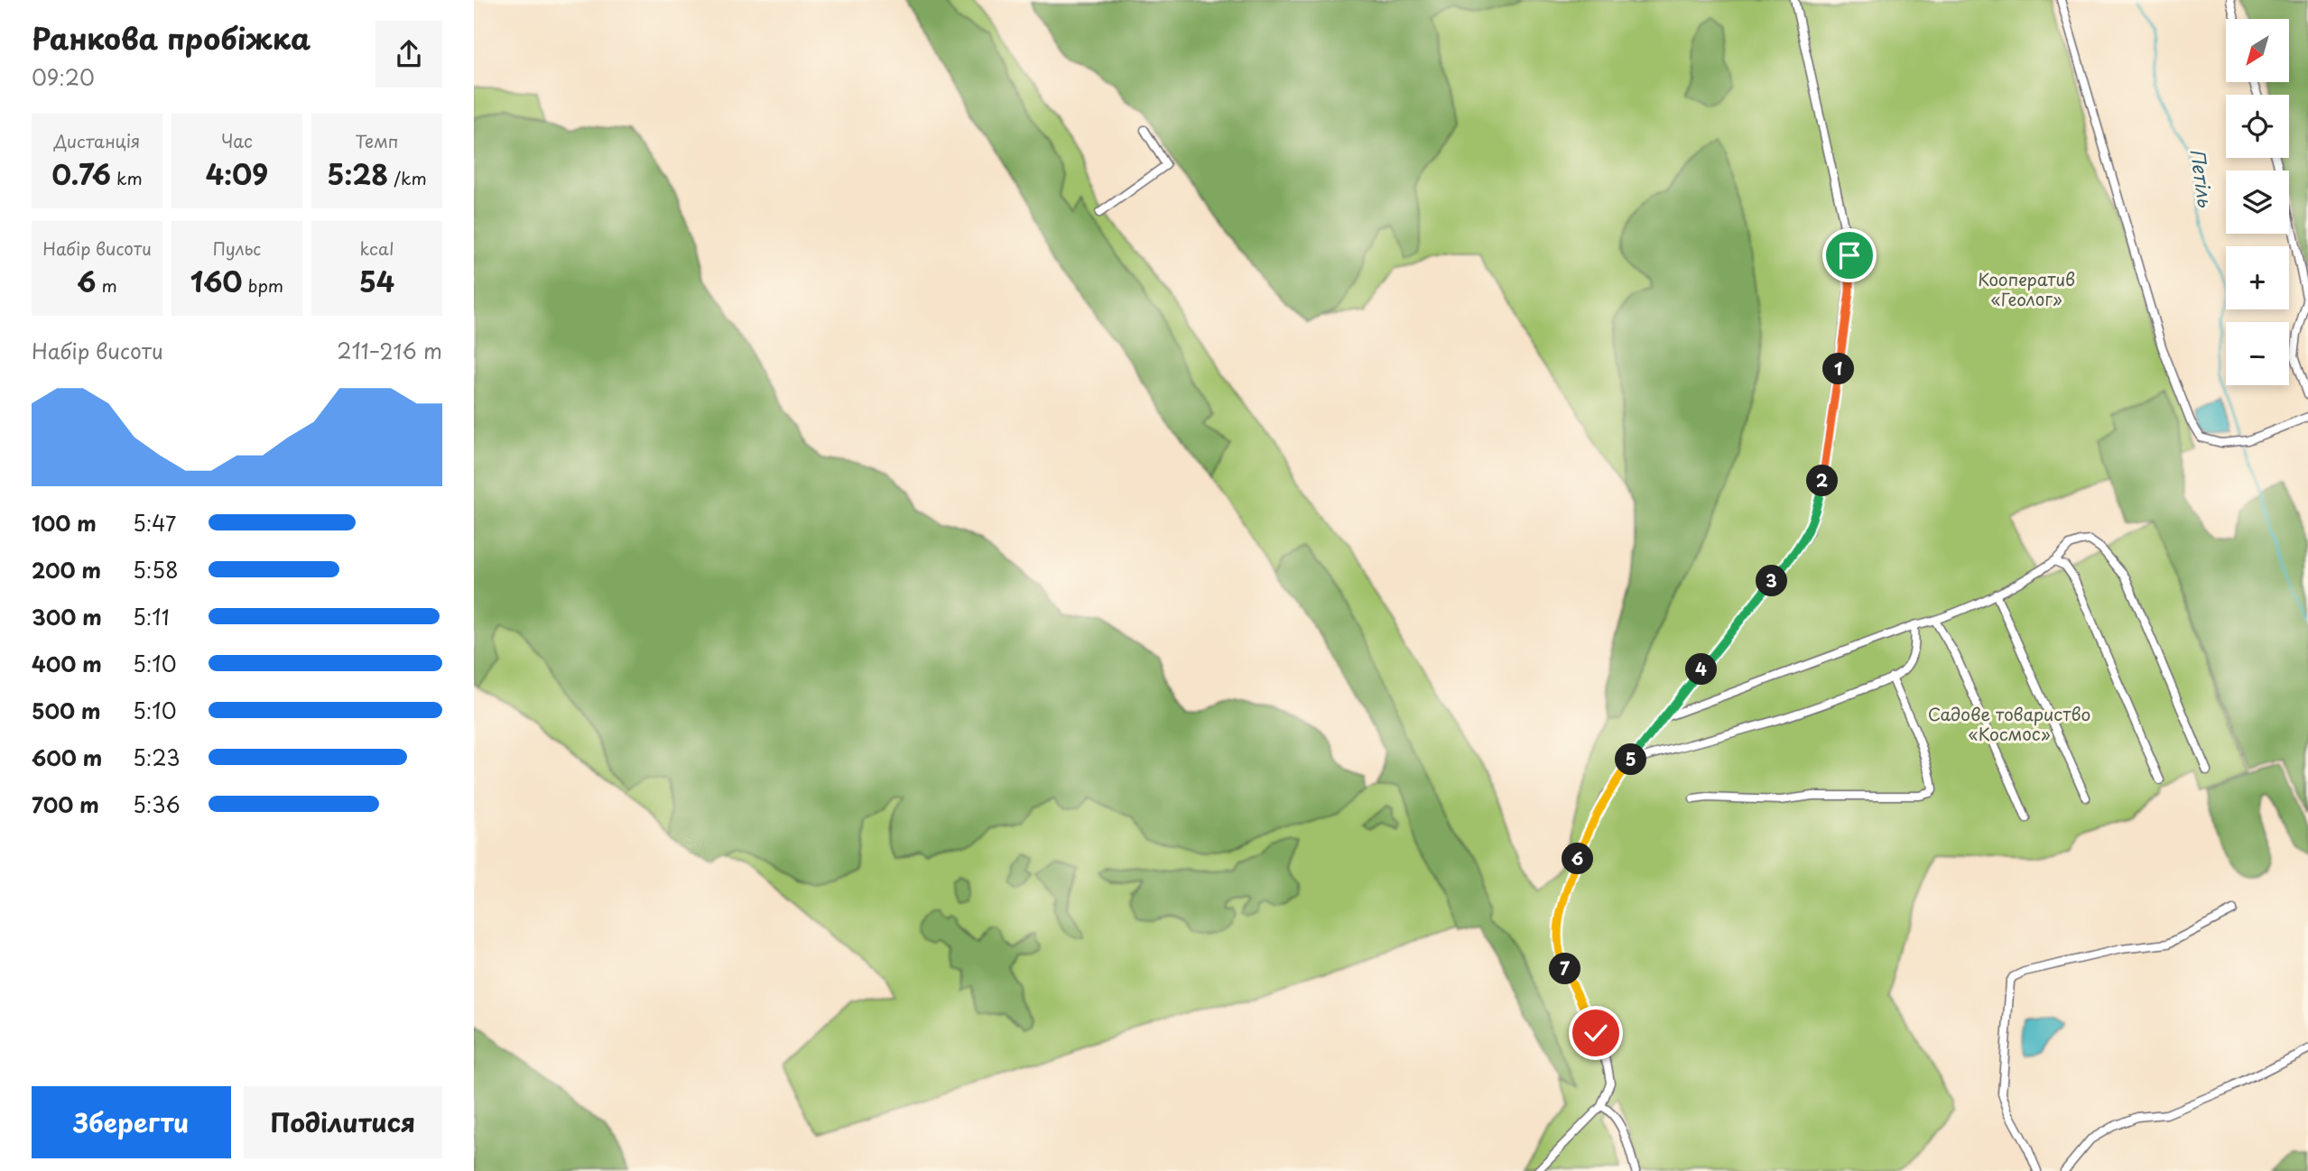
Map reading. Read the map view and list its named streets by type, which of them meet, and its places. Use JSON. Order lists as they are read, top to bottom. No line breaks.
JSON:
{"water":["Петіль"],"parks":["Кооператив «Геолог»","Садове товариство «Космос»"],"north":"bottom left","page":{"heading":["Ранкова пробіжка","09:20"],"map_buttons":["+","−"],"stats":[["Дистанція","0.76 km"],["Час","4:09"],["Темп","5:28 /km"],["Набір висоти","6 m"],["Пульс","160 bpm"],["kcal","54"]],"chart":["Набір висоти","211–216 m"],"pins":["1","2","3","4","5","6","7"],"list":[{"name":"100 m","note":"5:47"},{"name":"200 m","note":"5:58"},{"name":"300 m","note":"5:11"},{"name":"400 m","note":"5:10"},{"name":"500 m","note":"5:10"},{"name":"600 m","note":"5:23"},{"name":"700 m","note":"5:36"}],"buttons":["Зберегти","Поділитися"]}}
